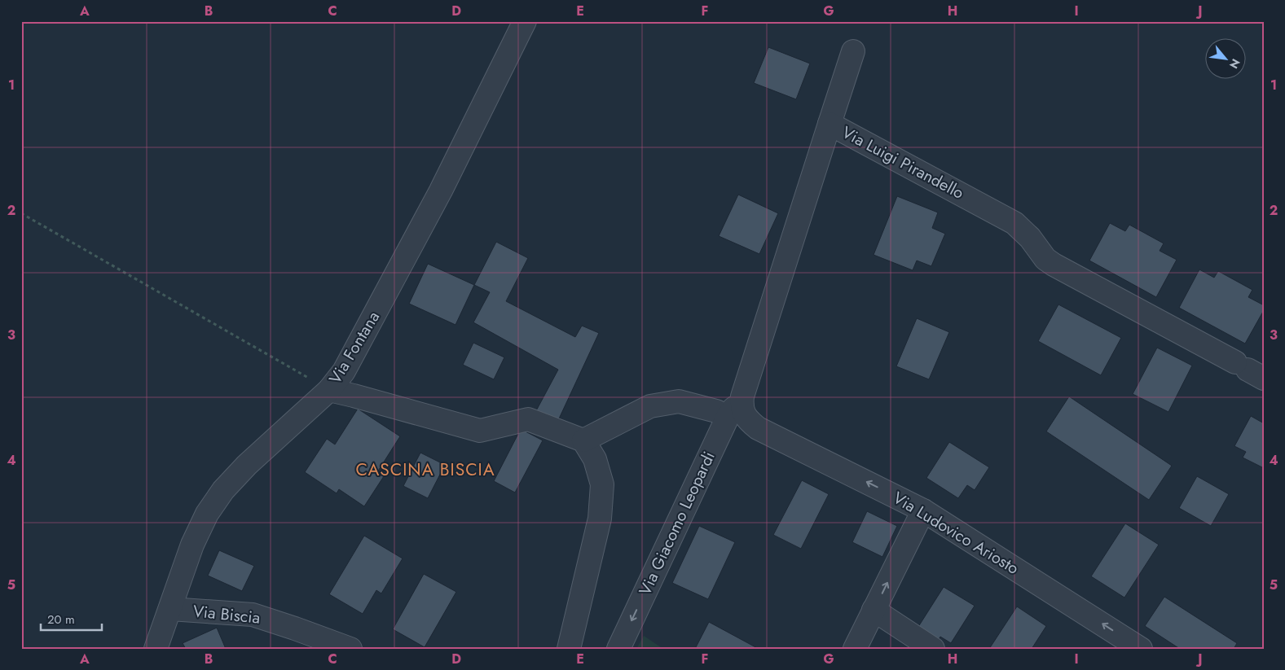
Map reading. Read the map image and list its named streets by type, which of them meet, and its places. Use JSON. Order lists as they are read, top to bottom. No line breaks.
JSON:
{"streets":{"street":["Via Luigi Pirandello","Via Fontana","Via Giacomo Leopardi","Via Ludovico Ariosto","Via Biscia"]},"crossings":[["Via Luigi Pirandello","Via Giacomo Leopardi"],["Via Luigi Pirandello","Via Ludovico Ariosto"],["Via Fontana","Via Biscia"],["Via Giacomo Leopardi","Via Ludovico Ariosto"]],"one_way":["Via Giacomo Leopardi","Via Ludovico Ariosto"],"districts":["CASCINA BISCIA"],"scale_bar":"20 m","north":"bottom right","grid":{"columns":["A","B","C","D","E","F","G","H","I","J"],"rows":["1","2","3","4","5"]}}
